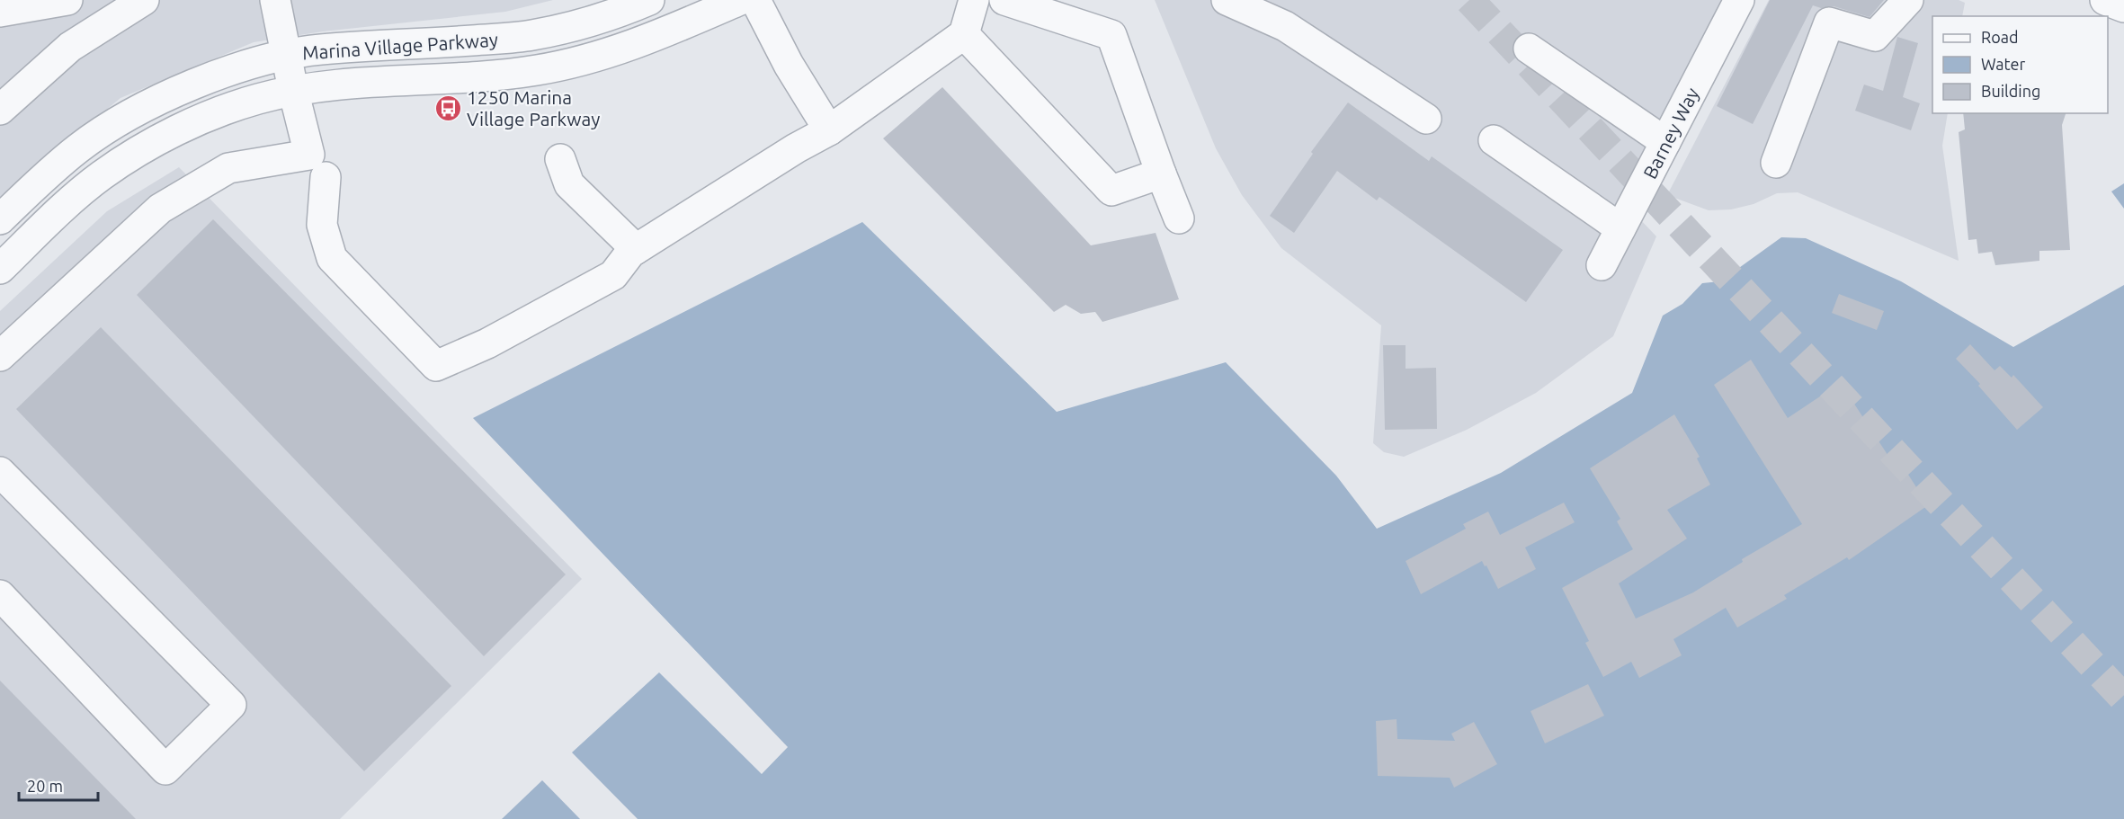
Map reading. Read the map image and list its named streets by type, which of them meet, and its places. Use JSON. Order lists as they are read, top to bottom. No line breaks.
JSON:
{"streets":{"street":["Marina Village Parkway","Barney Way"]},"places":{"bus stop":["1250 Marina Village Parkway"]},"legend":["Road","Water","Building"],"scale_bar":"20 m"}
